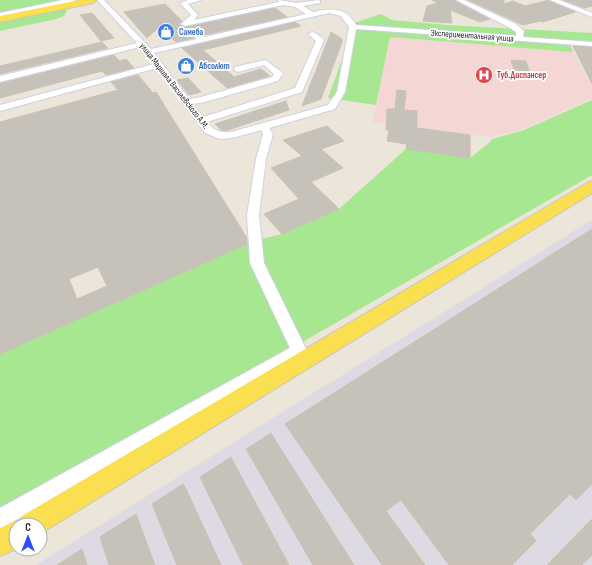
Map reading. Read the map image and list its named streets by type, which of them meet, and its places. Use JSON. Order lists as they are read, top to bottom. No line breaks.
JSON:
{"streets":{"street":["Экспериментальная улица","улица Маршала Василевского А.М."]},"crossings":[["Экспериментальная улица","улица Маршала Василевского А.М."]],"places":{"shop":["Самеба","Абсолют"],"hospital":["Туб.Диспансер"]},"north":"top"}
